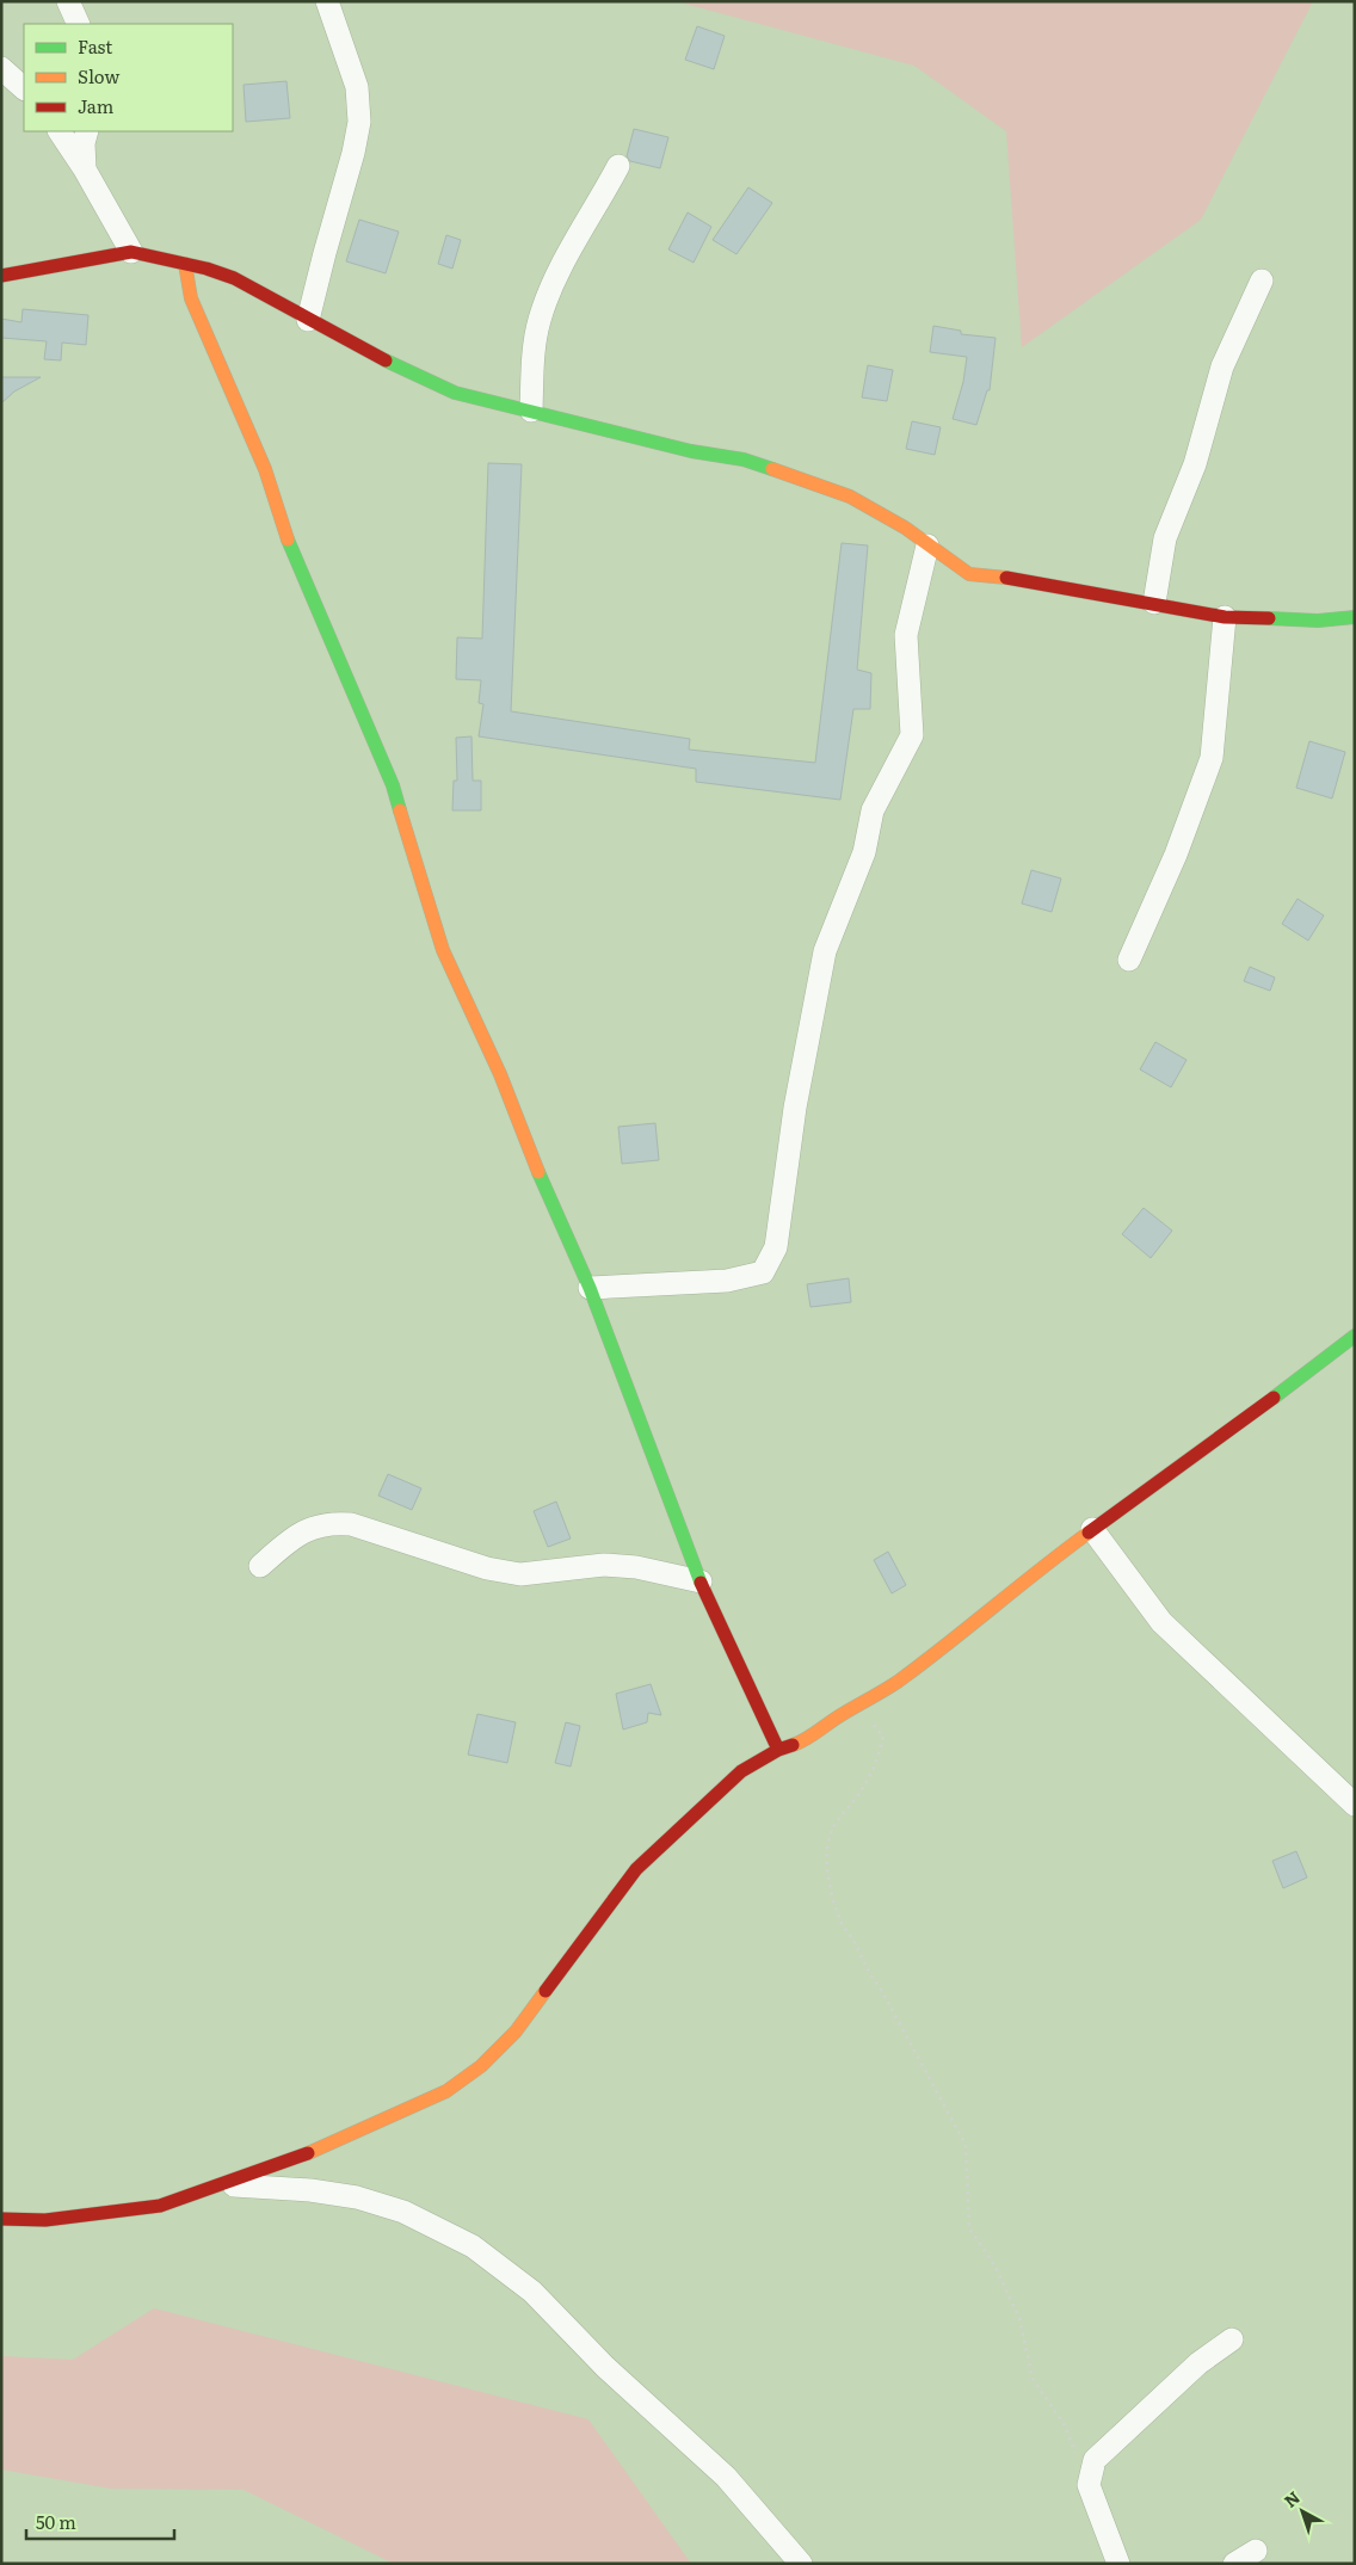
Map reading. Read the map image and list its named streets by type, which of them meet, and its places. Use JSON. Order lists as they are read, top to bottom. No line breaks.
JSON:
{"legend":["Fast","Slow","Jam"],"scale_bar":"50 m","north":"top left"}
